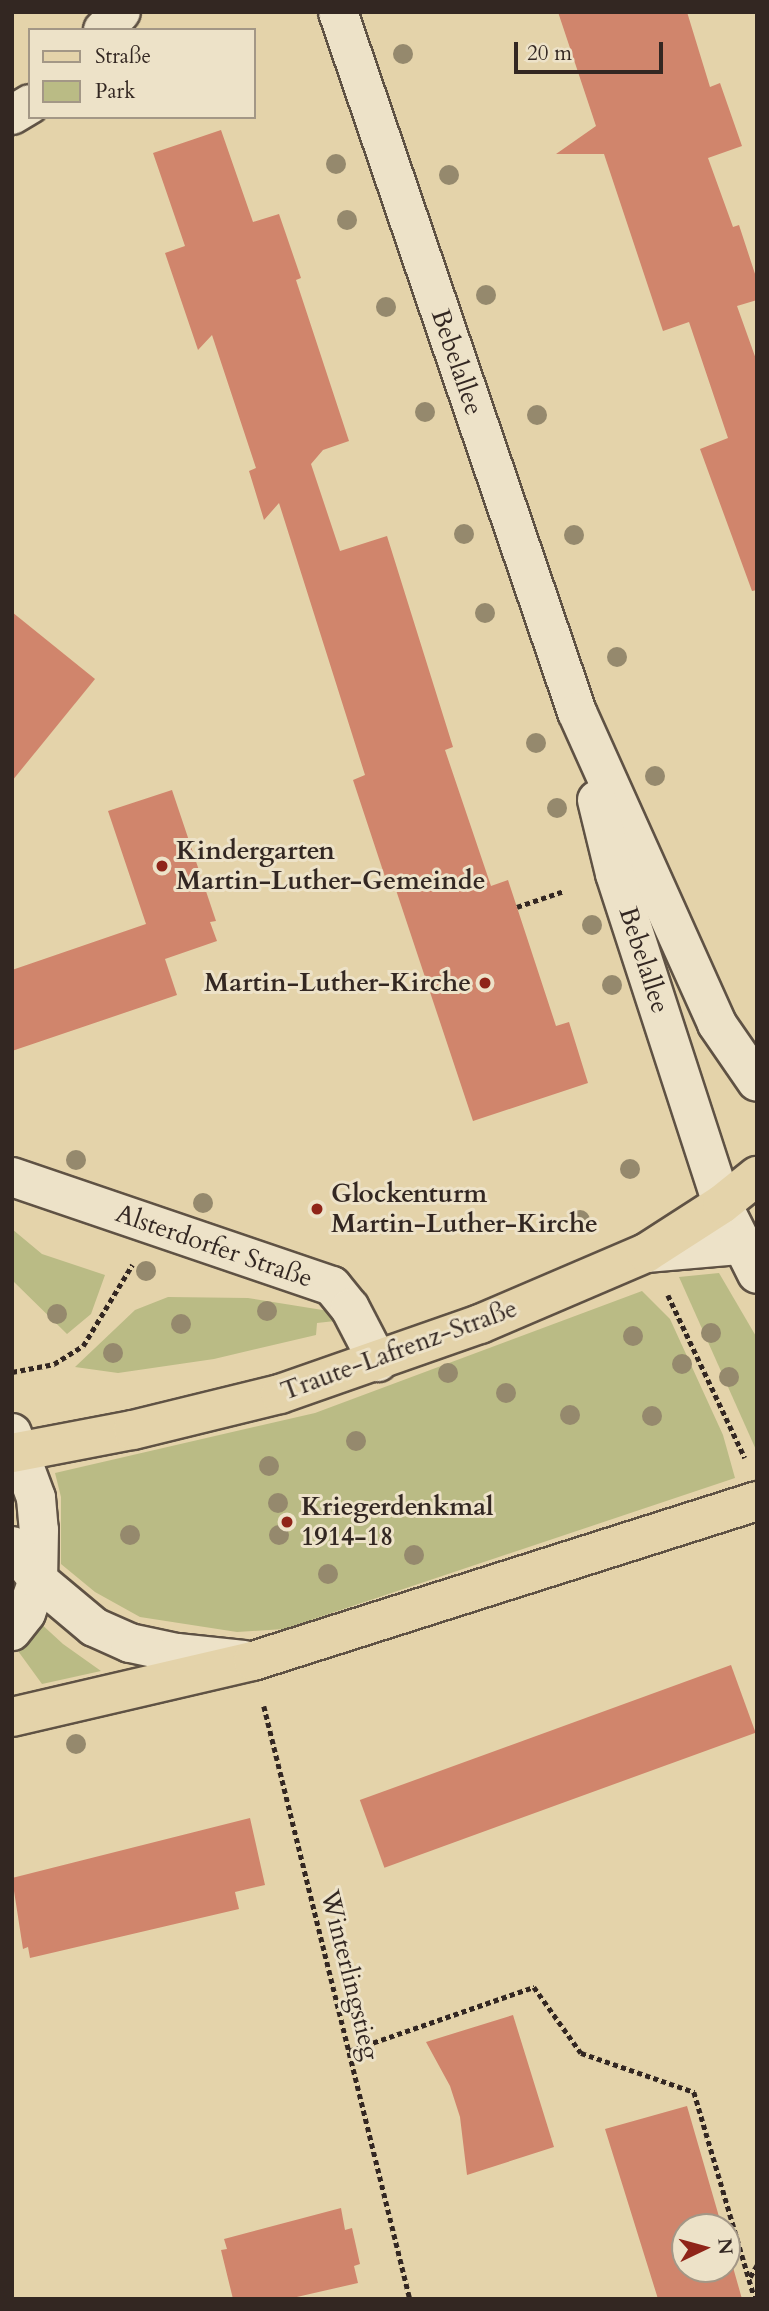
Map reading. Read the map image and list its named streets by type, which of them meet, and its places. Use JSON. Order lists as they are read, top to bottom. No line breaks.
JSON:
{"streets":{"main road":["Traute-Lafrenz-Straße"],"street":["Bebelallee","Alsterdorfer Straße"],"path":["Winterlingstieg"]},"crossings":[["Bebelallee","Traute-Lafrenz-Straße"],["Alsterdorfer Straße","Traute-Lafrenz-Straße"]],"places":["Kindergarten Martin-Luther-Gemeinde","Martin-Luther-Kirche","Glockenturm Martin-Luther-Kirche","Kriegerdenkmal 1914-18"],"legend":["Straße","Park"],"scale_bar":"20 m","north":"right"}
